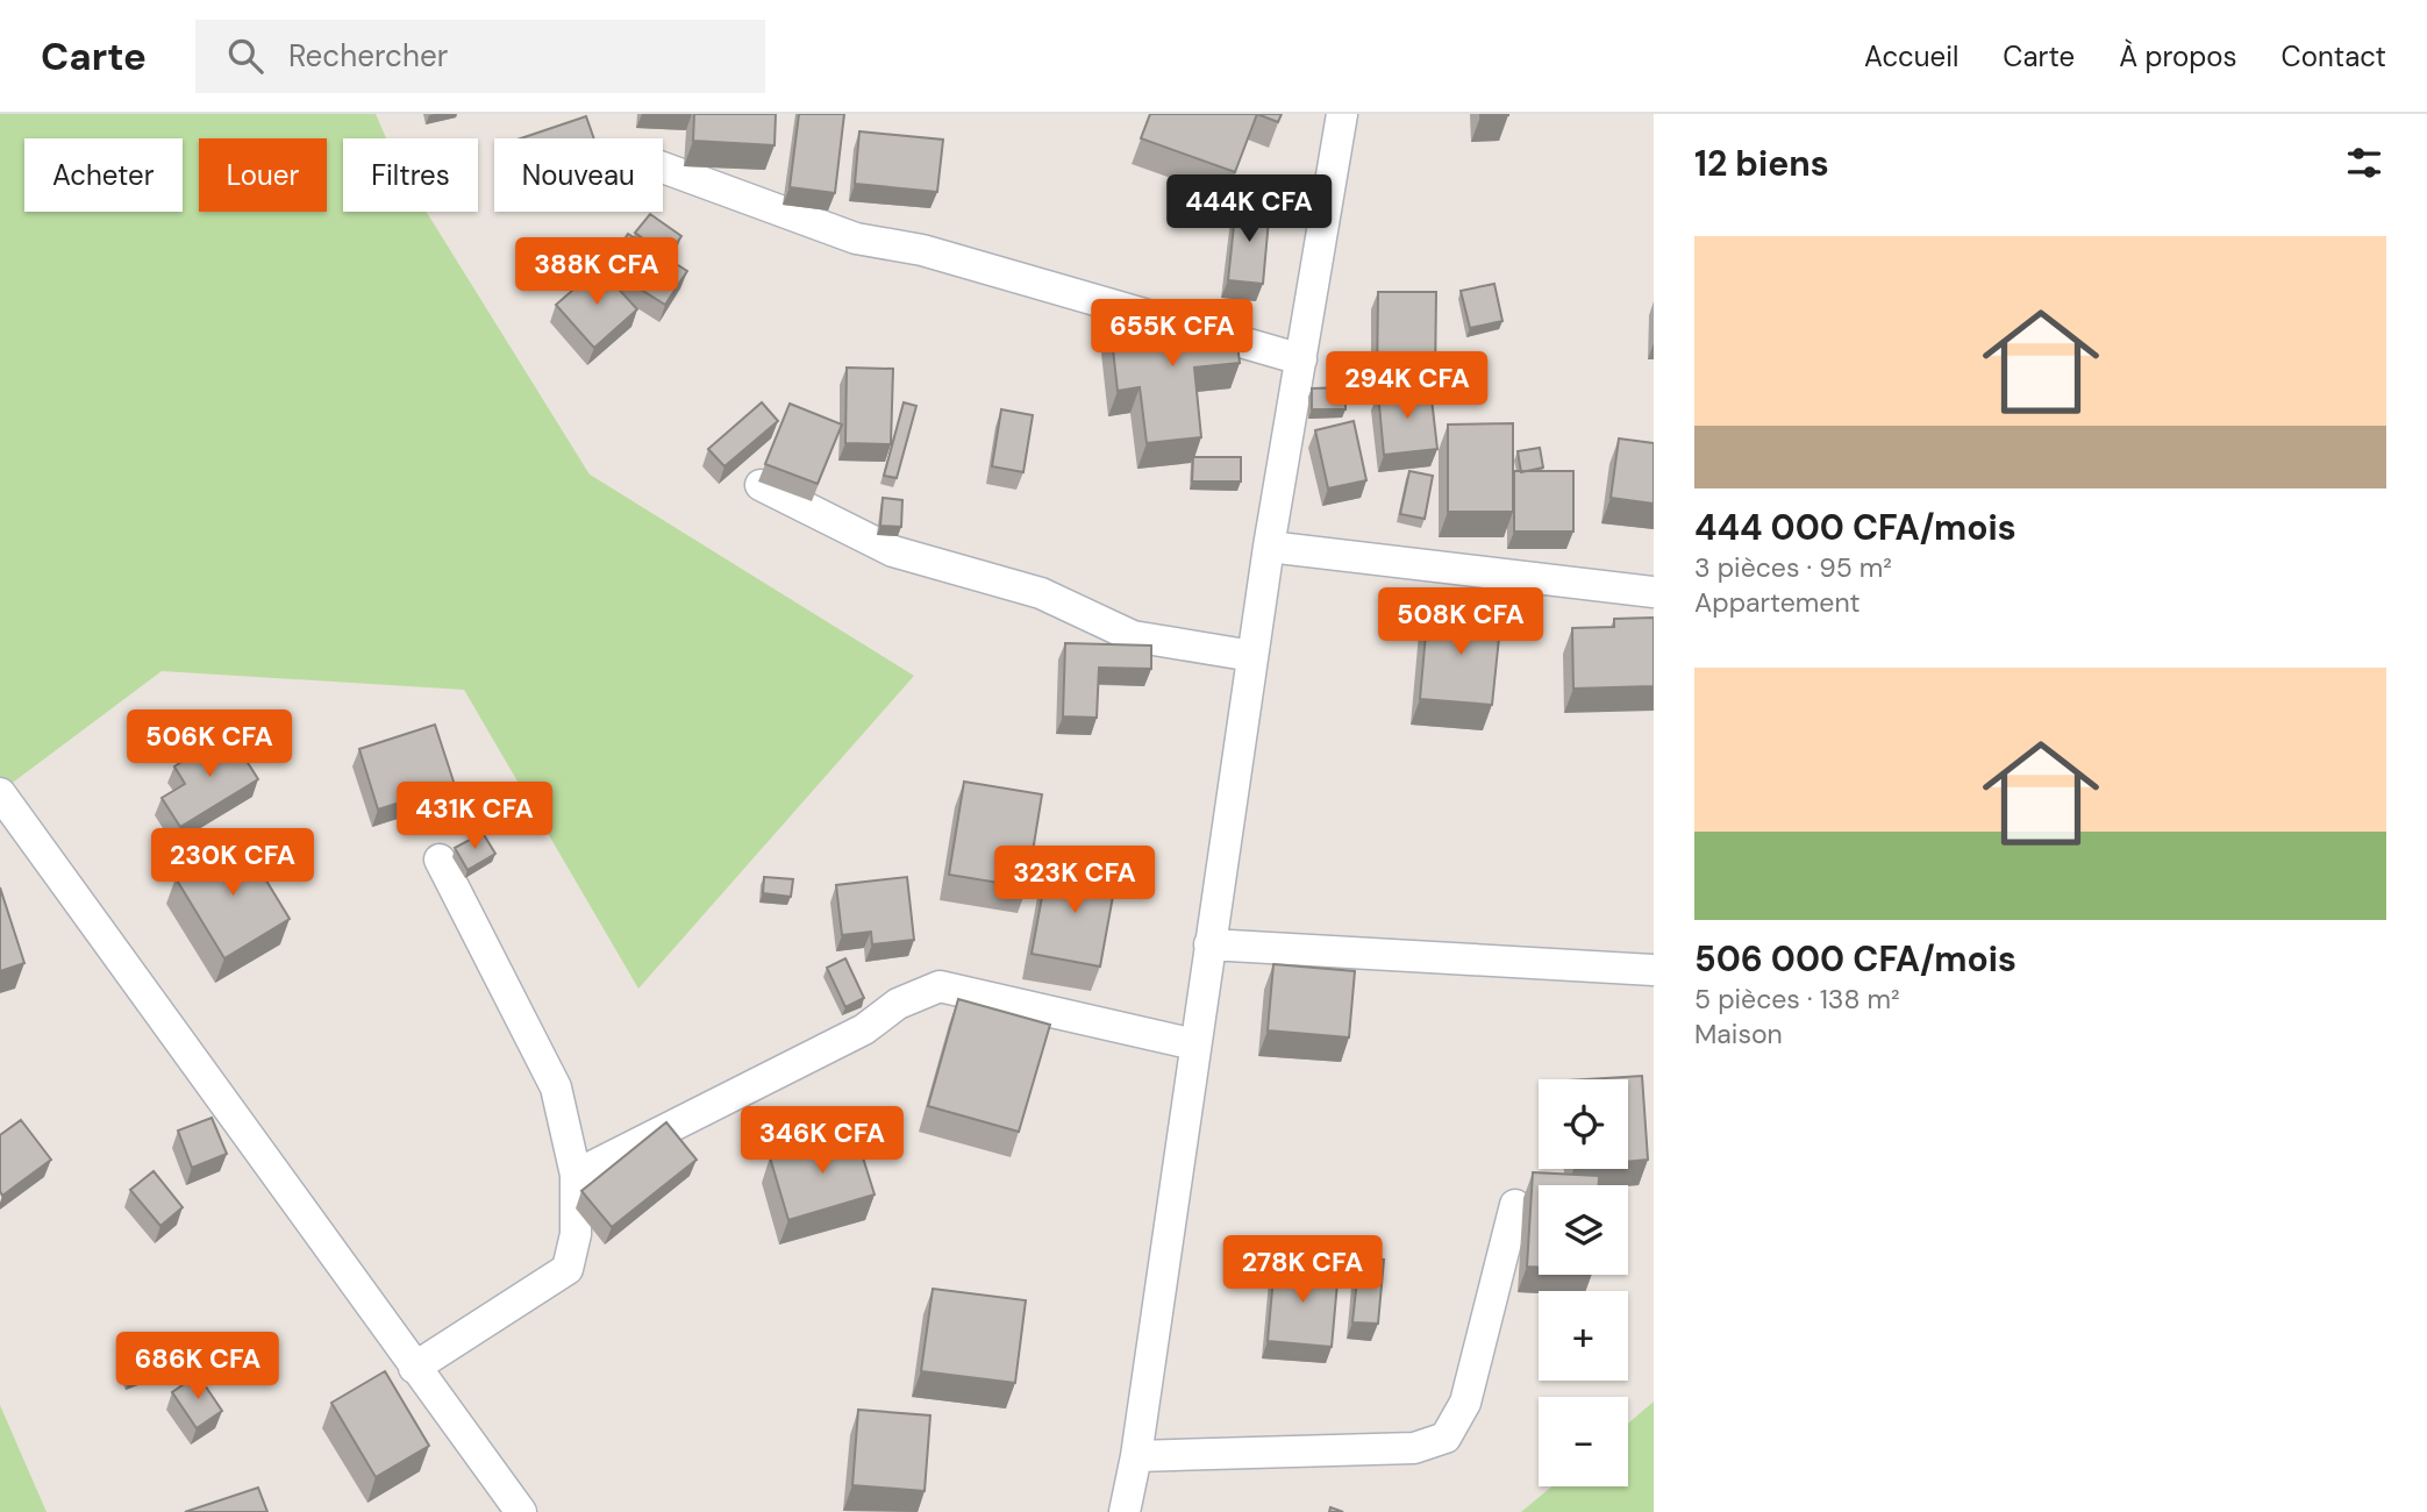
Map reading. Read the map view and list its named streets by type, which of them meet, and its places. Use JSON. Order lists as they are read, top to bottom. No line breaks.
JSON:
{"page":{"header":"Carte","search":"Rechercher","nav":["Accueil","Carte","À propos","Contact"],"heading":"12 biens","chip":["Acheter","Louer","Filtres","Nouveau"],"price":["444K CFA","388K CFA","655K CFA","294K CFA","508K CFA","506K CFA","431K CFA","230K CFA","323K CFA","346K CFA","278K CFA","686K CFA"],"list":[{"name":"444 000 CFA/mois","note":"3 pièces · 95 m² · Appartement"},{"name":"506 000 CFA/mois","note":"5 pièces · 138 m² · Maison"}],"map_buttons":["+","−"]}}
